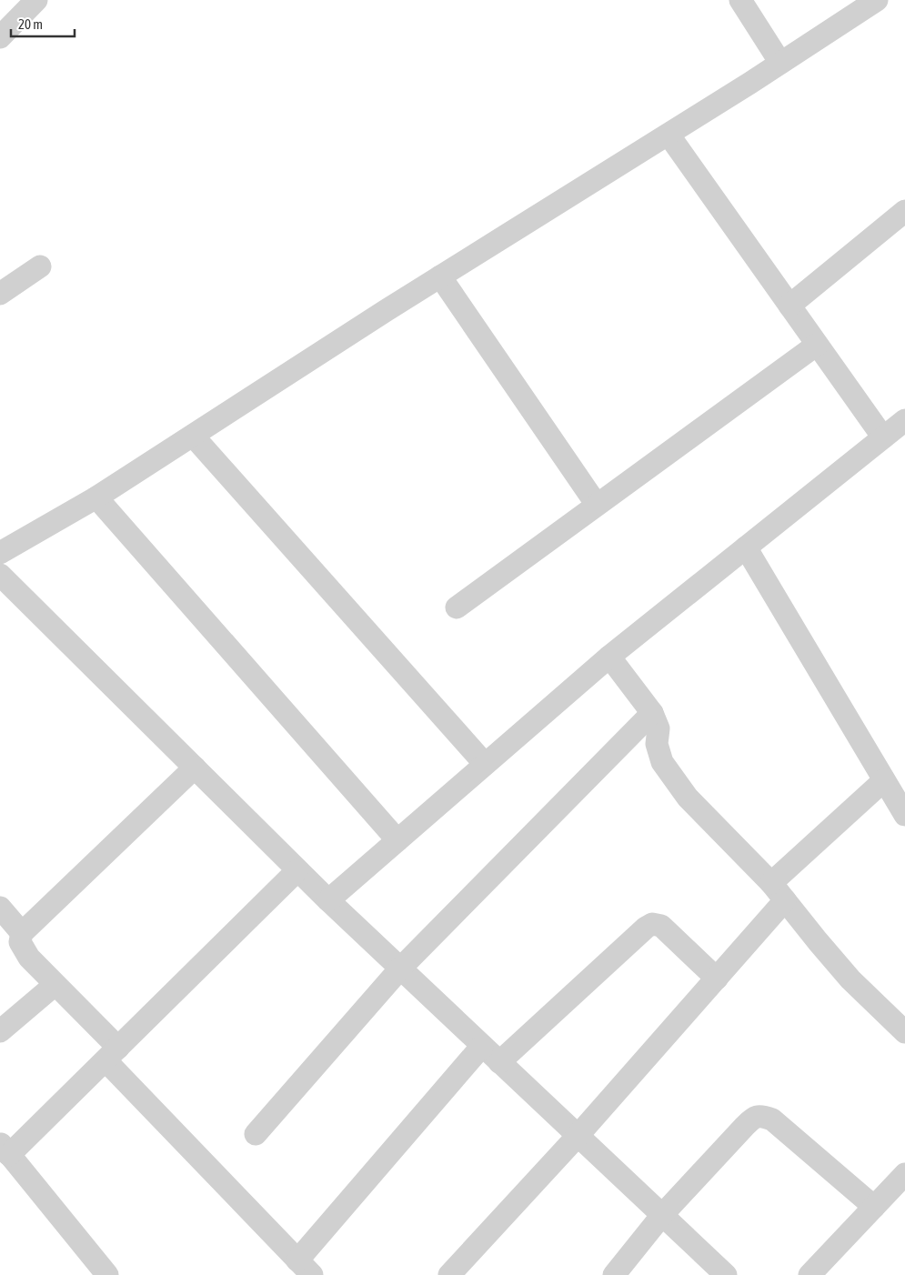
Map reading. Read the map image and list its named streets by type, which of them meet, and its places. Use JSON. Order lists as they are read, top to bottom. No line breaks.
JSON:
{"scale_bar":"20 m"}
